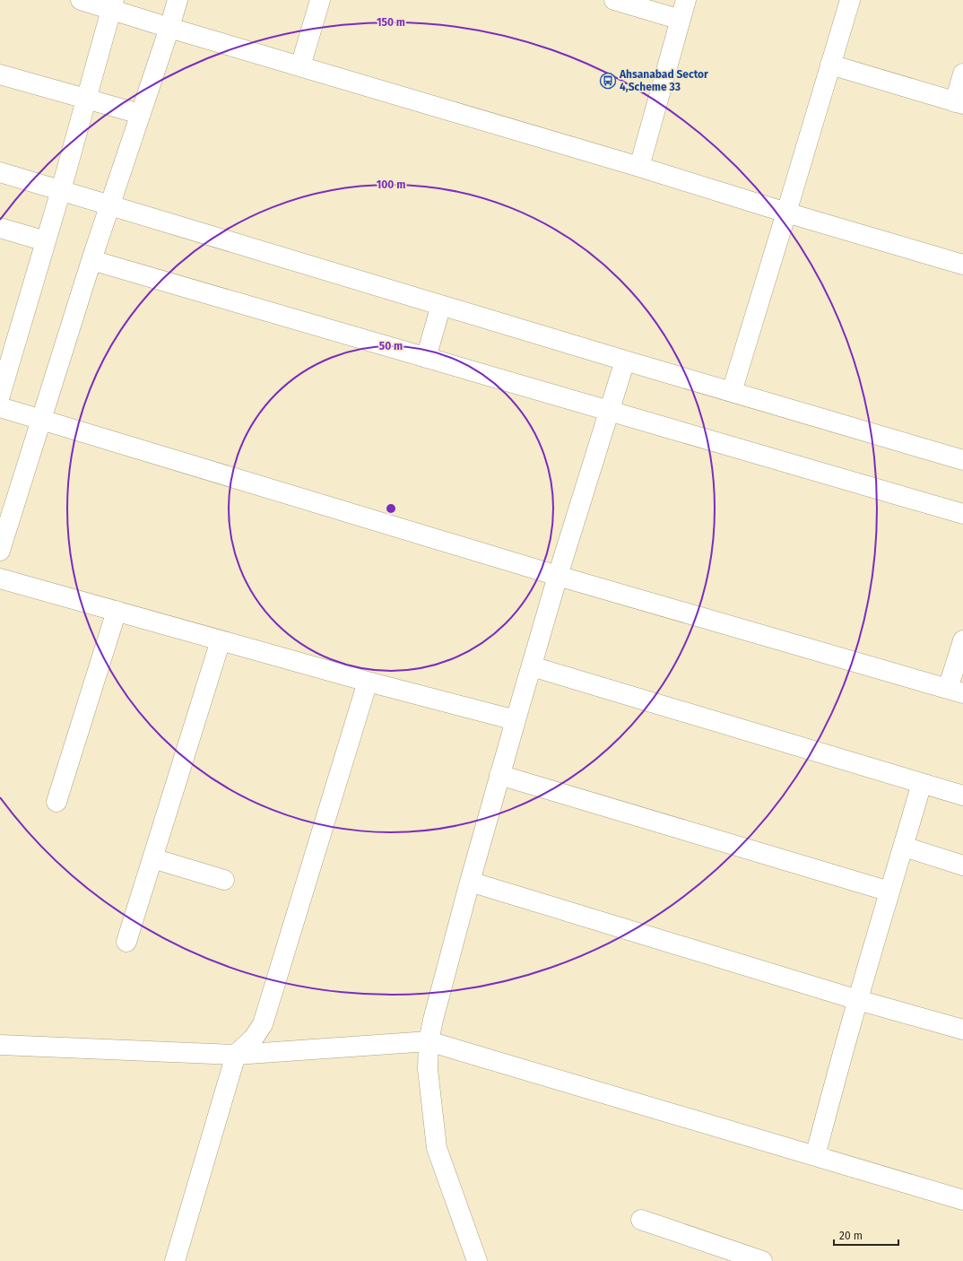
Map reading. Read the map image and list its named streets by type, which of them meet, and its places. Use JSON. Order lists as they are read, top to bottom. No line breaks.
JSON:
{"places":{"bus stop":["Ahsanabad Sector 4,Scheme 33"]},"scale_bar":"20 m","rings":["150 m","100 m","50 m"]}
